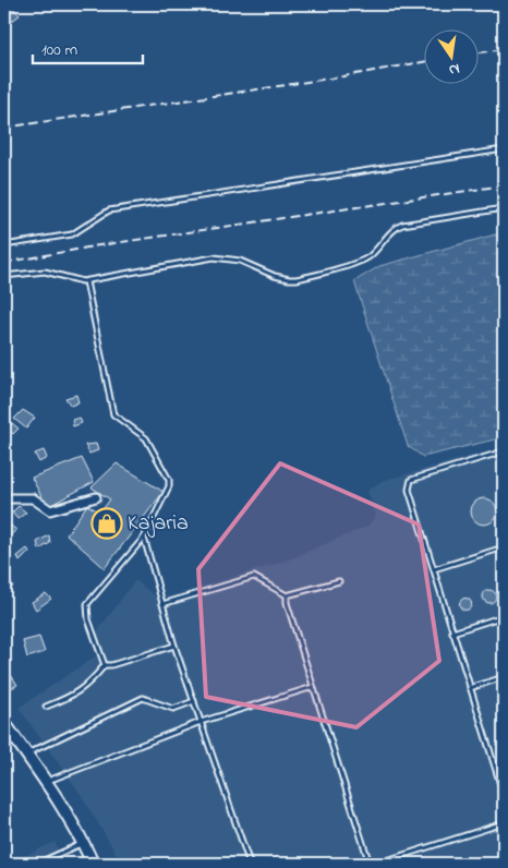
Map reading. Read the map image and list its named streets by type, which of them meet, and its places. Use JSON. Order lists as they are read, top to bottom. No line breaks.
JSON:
{"places":{"shop":["Kajaria"]},"scale_bar":"100 m","north":"bottom"}
